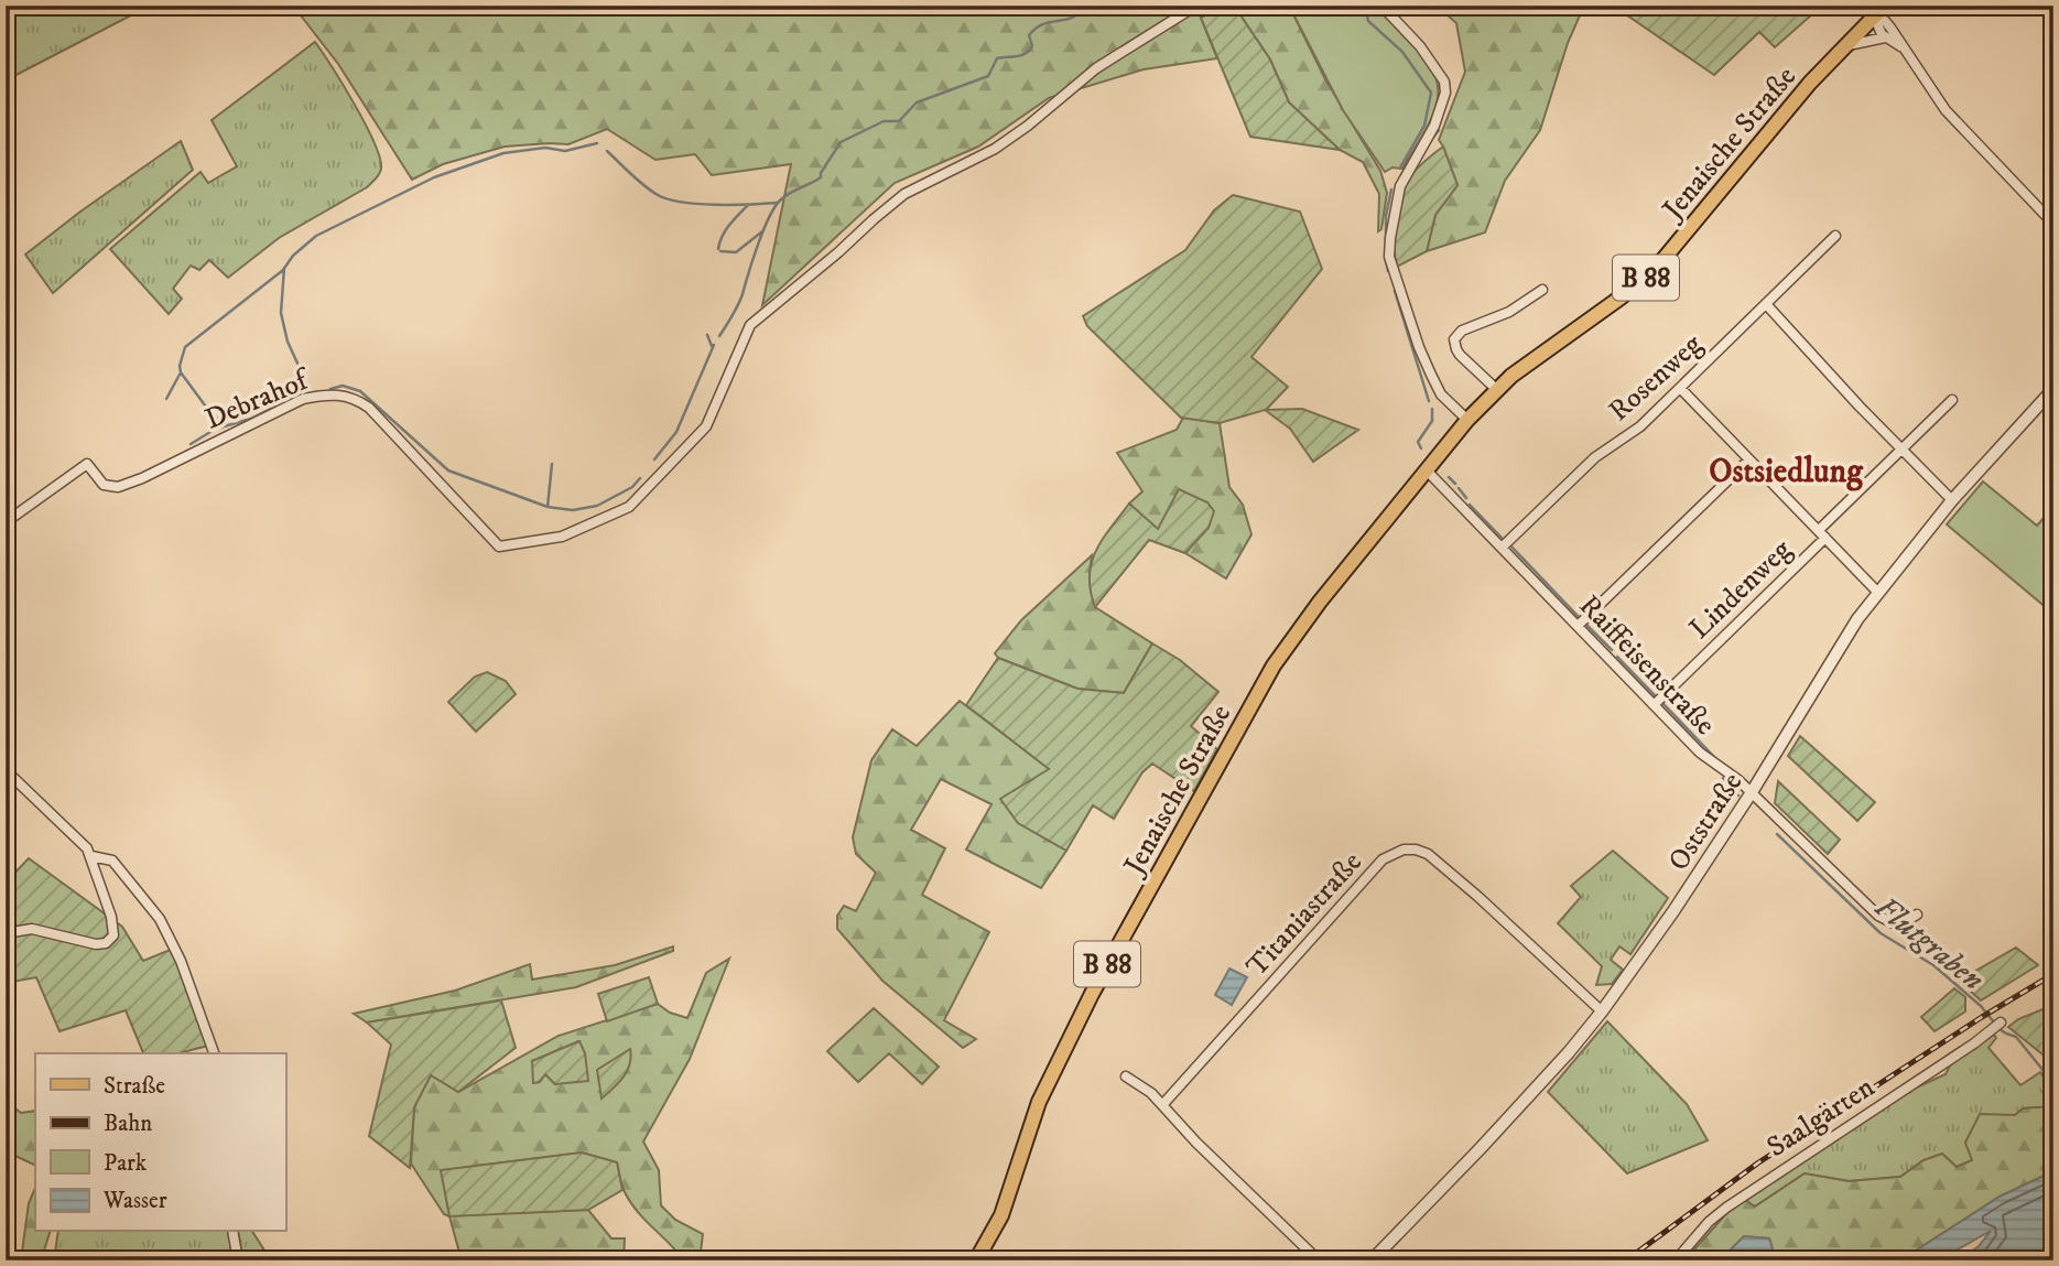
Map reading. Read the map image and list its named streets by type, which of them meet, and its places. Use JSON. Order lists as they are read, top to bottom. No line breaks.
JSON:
{"streets":{"main road":["Jenaische Straße","B 88"],"street":["Rosenweg","Debrahof","Lindenweg","Raiffeisenstraße","Oststraße","Titaniastraße","Saalgärten"]},"crossings":[["Jenaische Straße","Raiffeisenstraße"],["Rosenweg","Raiffeisenstraße"],["Lindenweg","Raiffeisenstraße"],["Raiffeisenstraße","Oststraße"],["Oststraße","Titaniastraße"]],"districts":["Ostsiedlung"],"water":["Flutgraben"],"legend":["Straße","Bahn","Park","Wasser"]}
